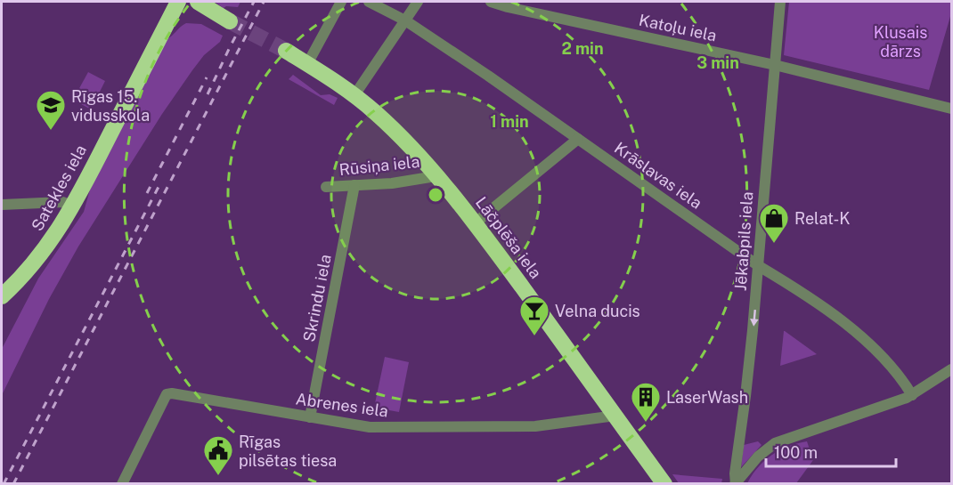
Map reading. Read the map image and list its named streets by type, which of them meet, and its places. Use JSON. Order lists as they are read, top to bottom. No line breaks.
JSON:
{"streets":{"highway":["Satekles iela","Lāčplēša iela"],"street":["Katoļu iela","Rūsiņa iela","Krāslavas iela","Jēkabpils iela","Skrindu iela","Abrenes iela"]},"crossings":[["Katoļu iela","Jēkabpils iela"],["Rūsiņa iela","Lāčplēša iela"],["Rūsiņa iela","Skrindu iela"],["Krāslavas iela","Jēkabpils iela"],["Lāčplēša iela","Abrenes iela"],["Skrindu iela","Abrenes iela"]],"one_way":["Jēkabpils iela"],"parks":["Klusais dārzs"],"places":{"school or university":["Rīgas 15. vidusskola"],"shop":["Relat-K"],"bar":["Velna ducis"],"building":["LaserWash"],"public building":["Rīgas pilsētas tiesa"]},"scale_bar":"100 m","rings":["2 min","3 min","1 min"]}
